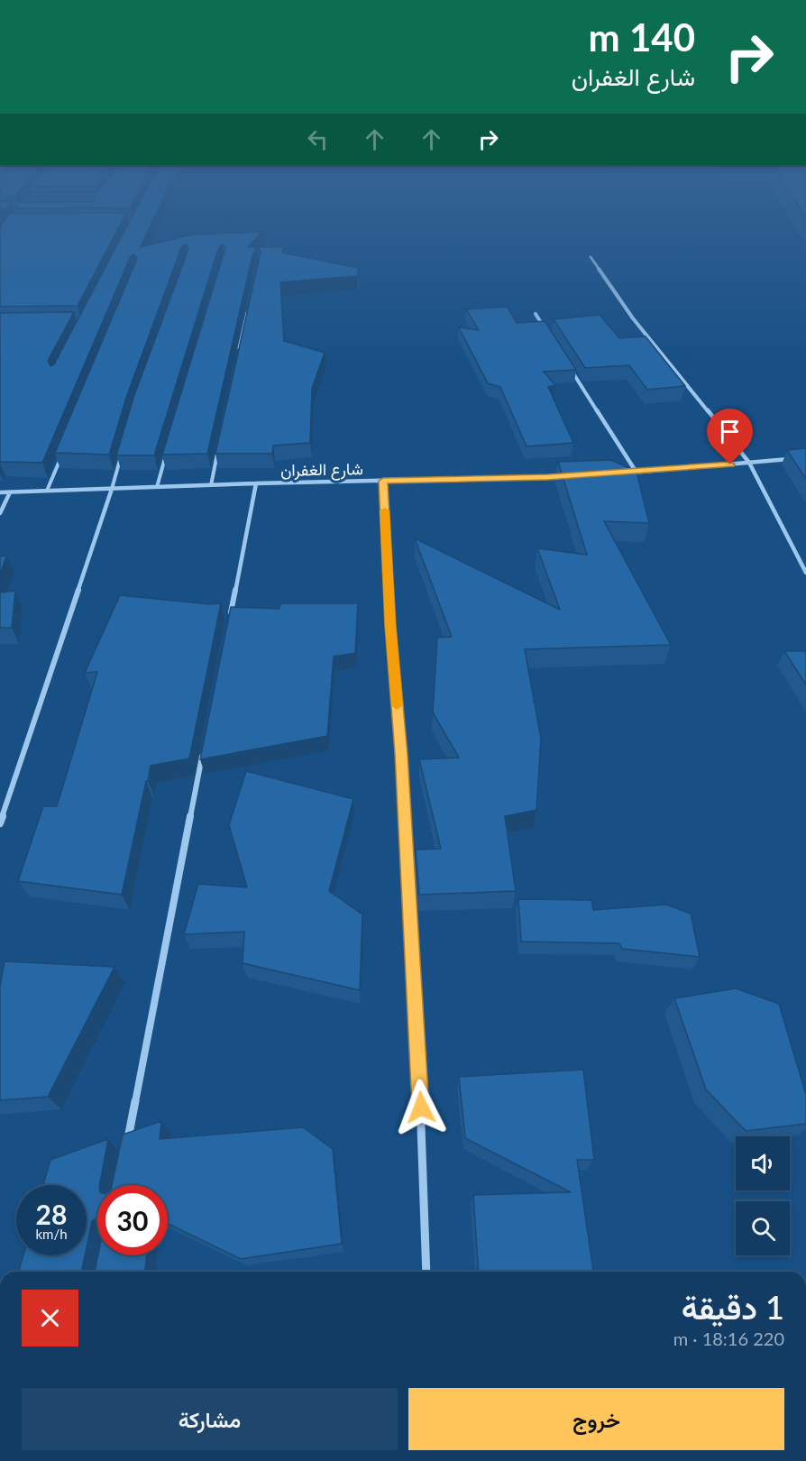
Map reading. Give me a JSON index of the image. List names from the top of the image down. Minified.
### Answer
{"streets":{"street":["شارع الغفران"]},"page":{"turn":["140 m","شارع الغفران"],"speed":"28 km/h","limit":"30","heading":["1 دقيقة","220 m · 18:16"],"buttons":["خروج","مشاركة"]}}
